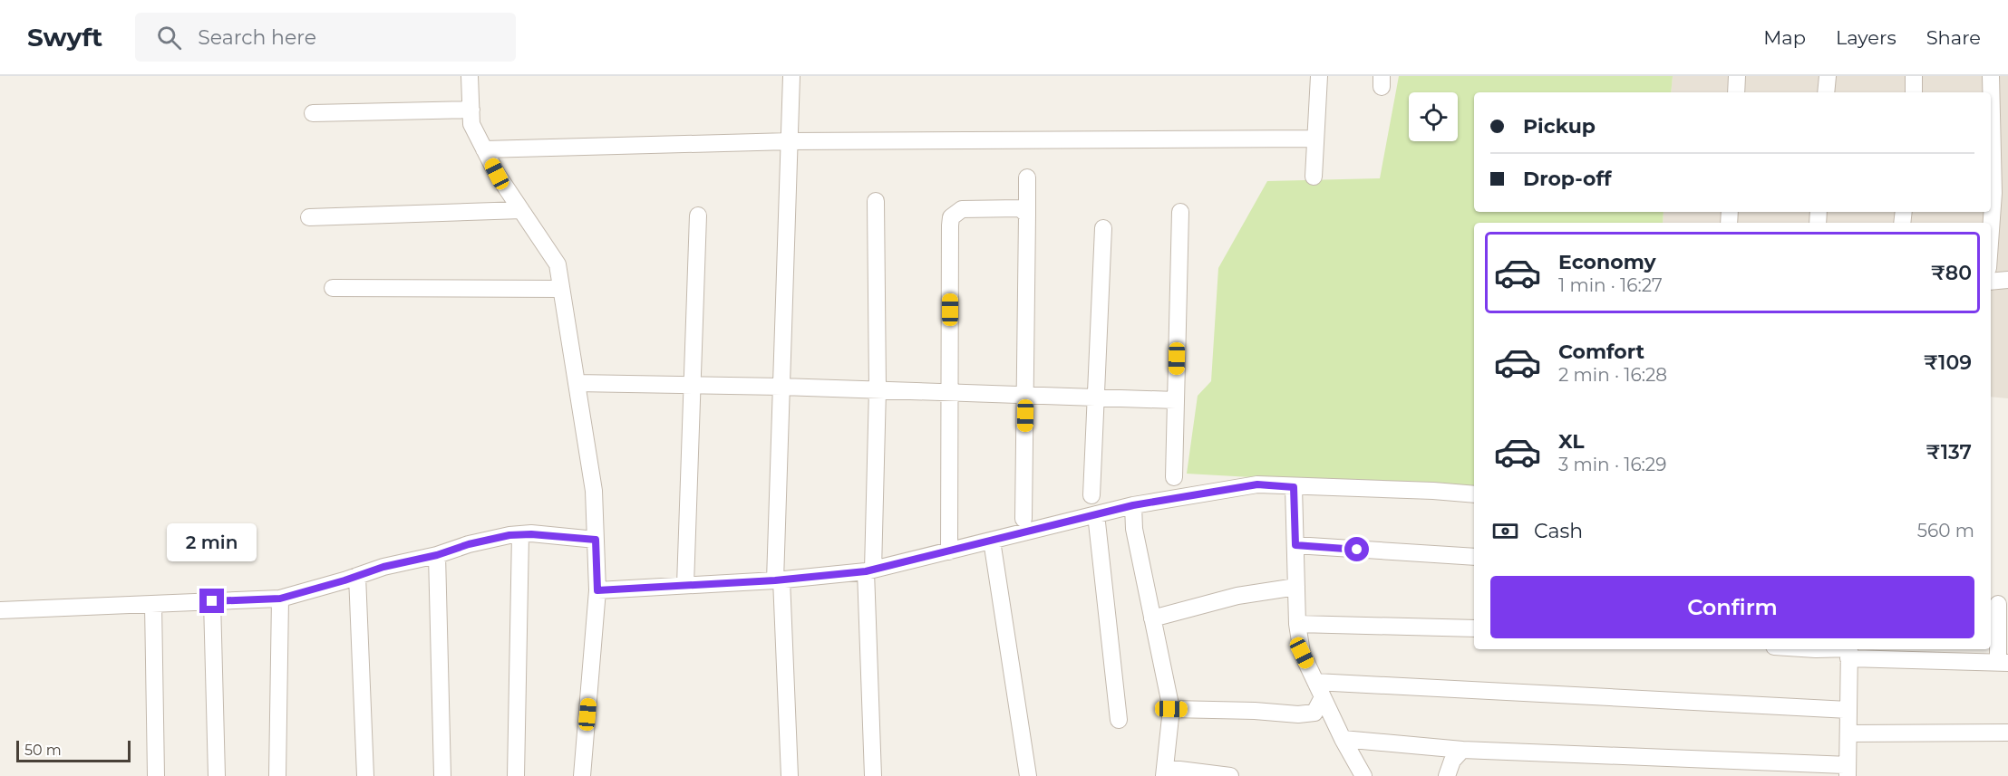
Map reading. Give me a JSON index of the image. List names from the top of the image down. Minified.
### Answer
{"scale_bar":"50 m","page":{"header":"Swyft","search":"Search here","nav":["Map","Layers","Share"],"banner":["Pickup","Drop-off"],"list":[{"name":"Economy","note":"1 min · 16:27","value":"₹80"},{"name":"Comfort","note":"2 min · 16:28","value":"₹109"},{"name":"XL","note":"3 min · 16:29","value":"₹137"}],"pay":["Cash","560 m"],"bubble":"2 min","buttons":"Confirm","scale":"50 m"}}
